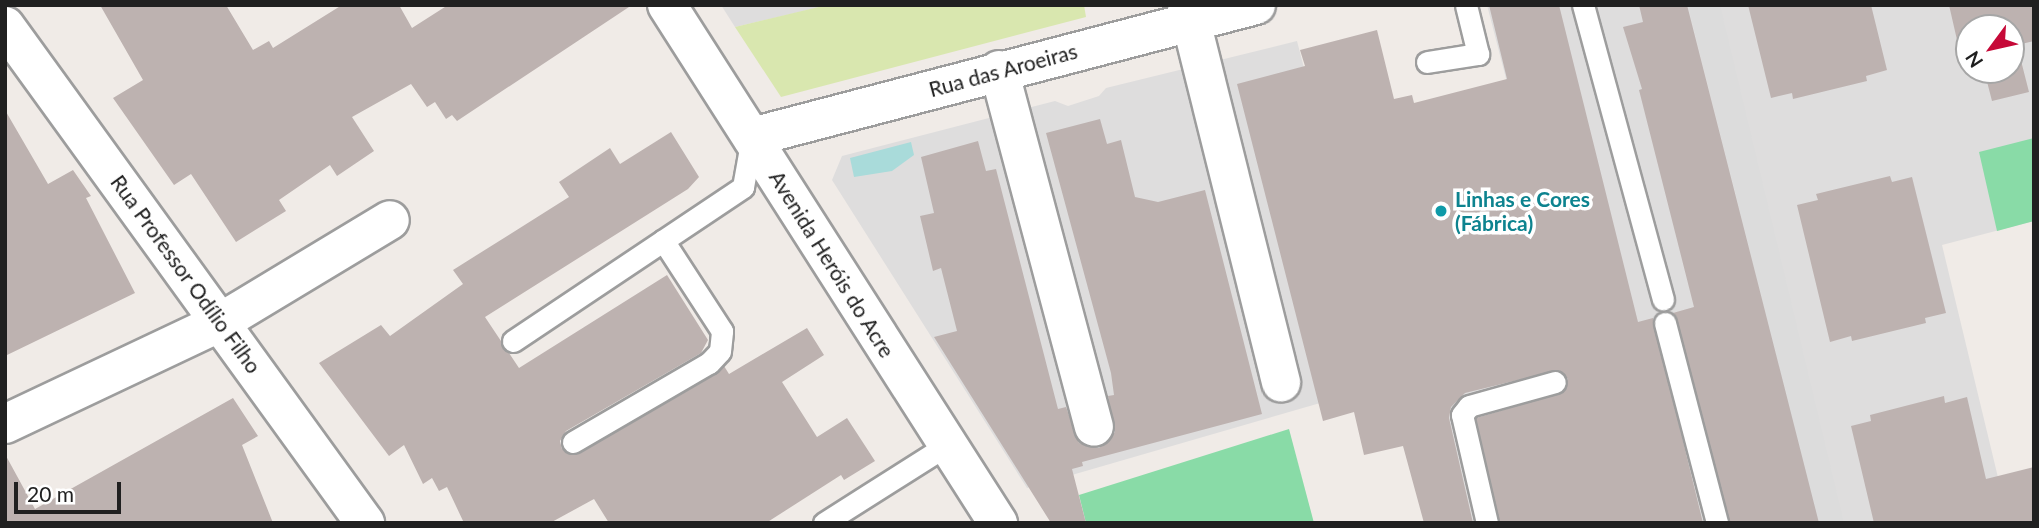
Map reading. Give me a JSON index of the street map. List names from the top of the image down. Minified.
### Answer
{"streets":{"street":["Rua das Aroeiras","Avenida Heróis do Acre","Rua Professor Odílio Filho"]},"crossings":[["Rua das Aroeiras","Avenida Heróis do Acre"]],"places":["Linhas e Cores (Fábrica)"],"scale_bar":"20 m","north":"bottom left"}
